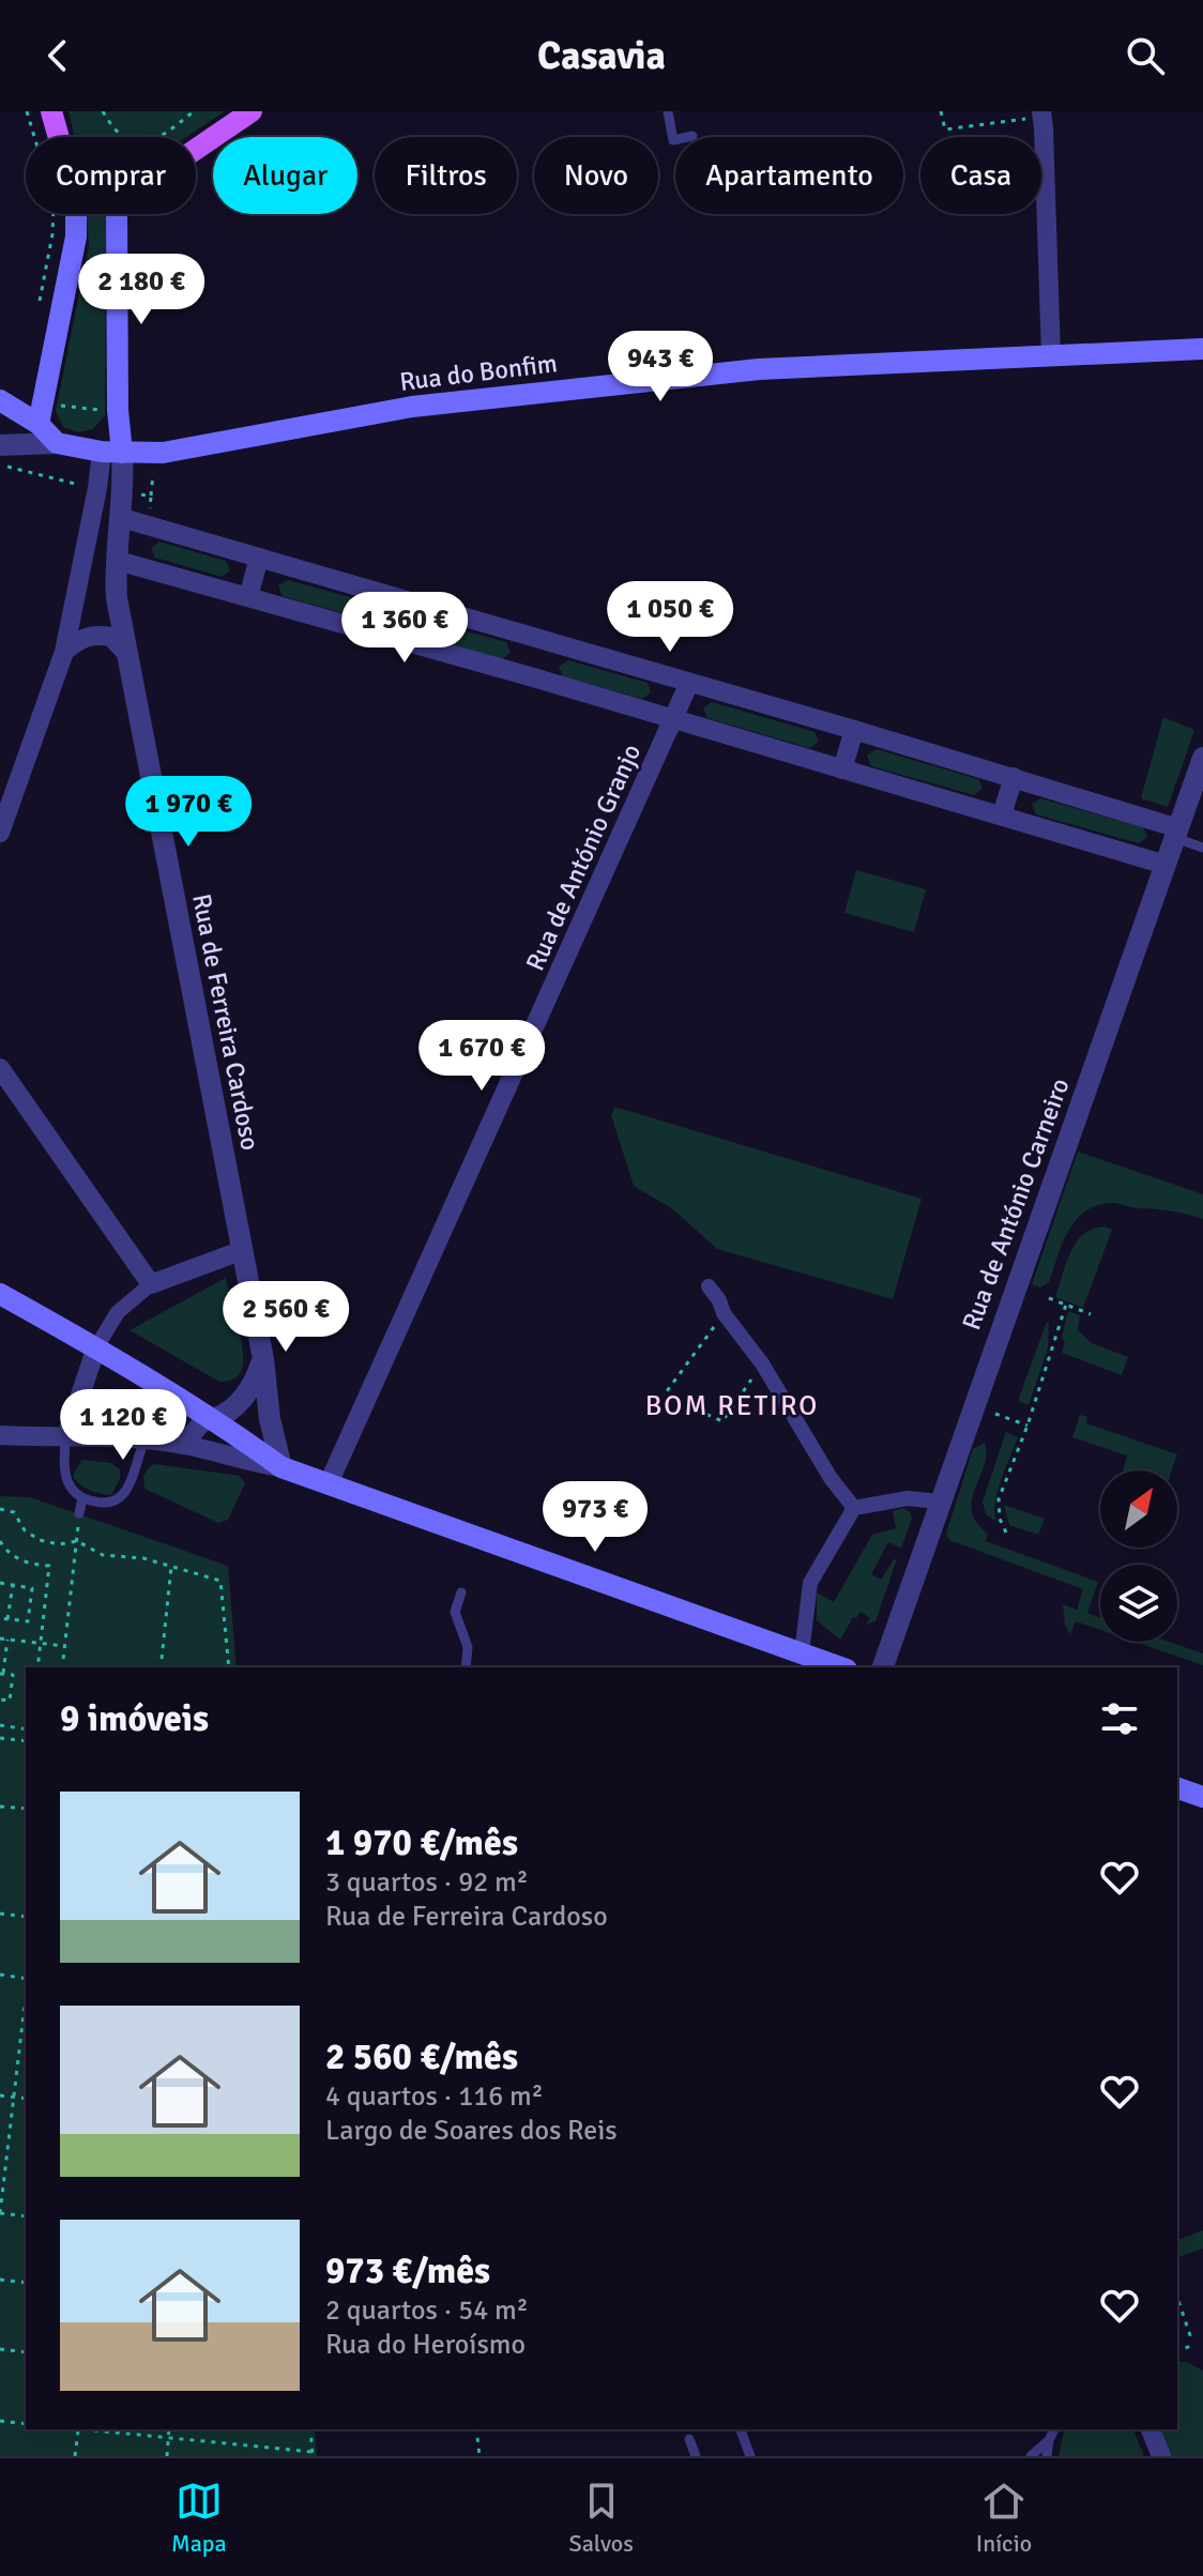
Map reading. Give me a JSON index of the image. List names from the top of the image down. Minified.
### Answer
{"streets":{"main road":["Rua do Bonfim"],"street":["Rua de António Granjo","Rua de Ferreira Cardoso","Rua de António Carneiro"]},"crossings":[["Rua do Bonfim","Rua de Ferreira Cardoso"]],"districts":["BOM RETIRO"],"north":"top right","page":{"header":"Casavia","chip":["Comprar","Alugar","Filtros","Novo","Apartamento","Casa"],"price":["2 180 €","943 €","1 050 €","1 360 €","1 970 €","1 670 €","2 560 €","1 120 €","973 €"],"heading":"9 imóveis","list":[{"name":"1 970 €/mês","note":"3 quartos · 92 m² · Rua de Ferreira Cardoso"},{"name":"2 560 €/mês","note":"4 quartos · 116 m² · Largo de Soares dos Reis"},{"name":"973 €/mês","note":"2 quartos · 54 m² · Rua do Heroísmo"}],"tabs":["Mapa","Salvos","Início"]}}
